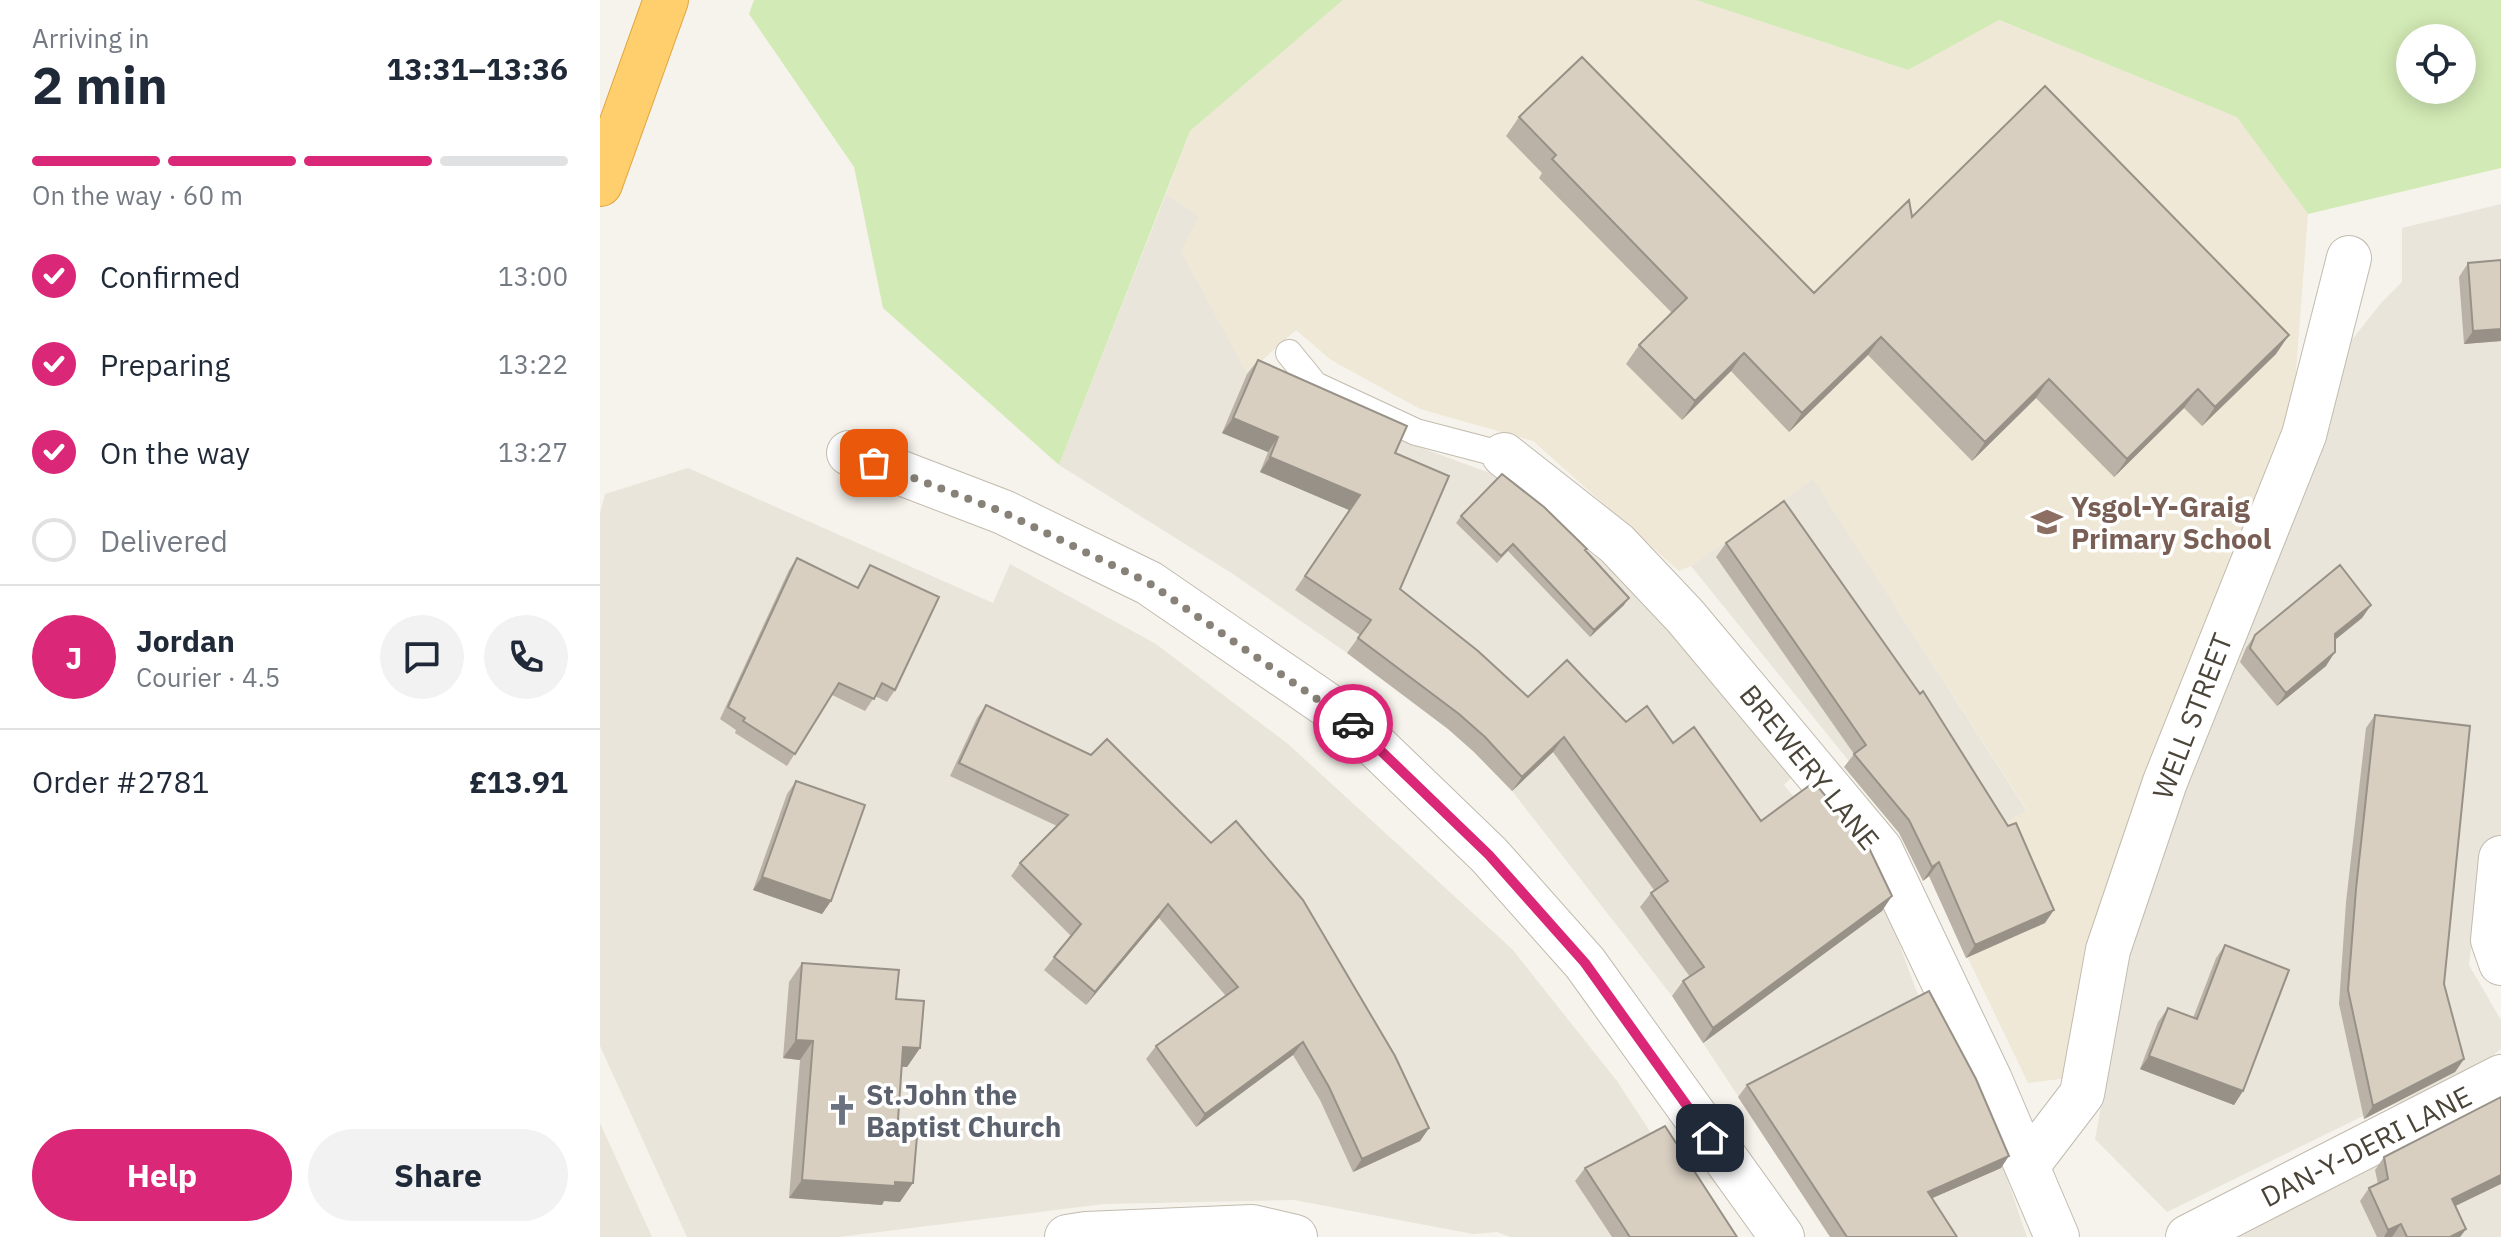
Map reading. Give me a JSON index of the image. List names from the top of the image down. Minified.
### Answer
{"streets":{"street":["WELL STREET","BREWERY LANE","DAN-Y-DERI LANE"]},"crossings":[["WELL STREET","BREWERY LANE"]],"places":{"school or university":["Ysgol-Y-Graig Primary School"],"church":["St.John the Baptist Church"]},"page":{"heading":["2 min","Arriving in","13:31–13:36"],"panel":["Jordan","Courier · 4.5","Order #2781","£13.91"],"bar":"On the way · 60 m","list":[["Confirmed","13:00"],["Preparing","13:22"],["On the way","13:27"],"Delivered"],"round":"J","buttons":["Help","Share"]}}
